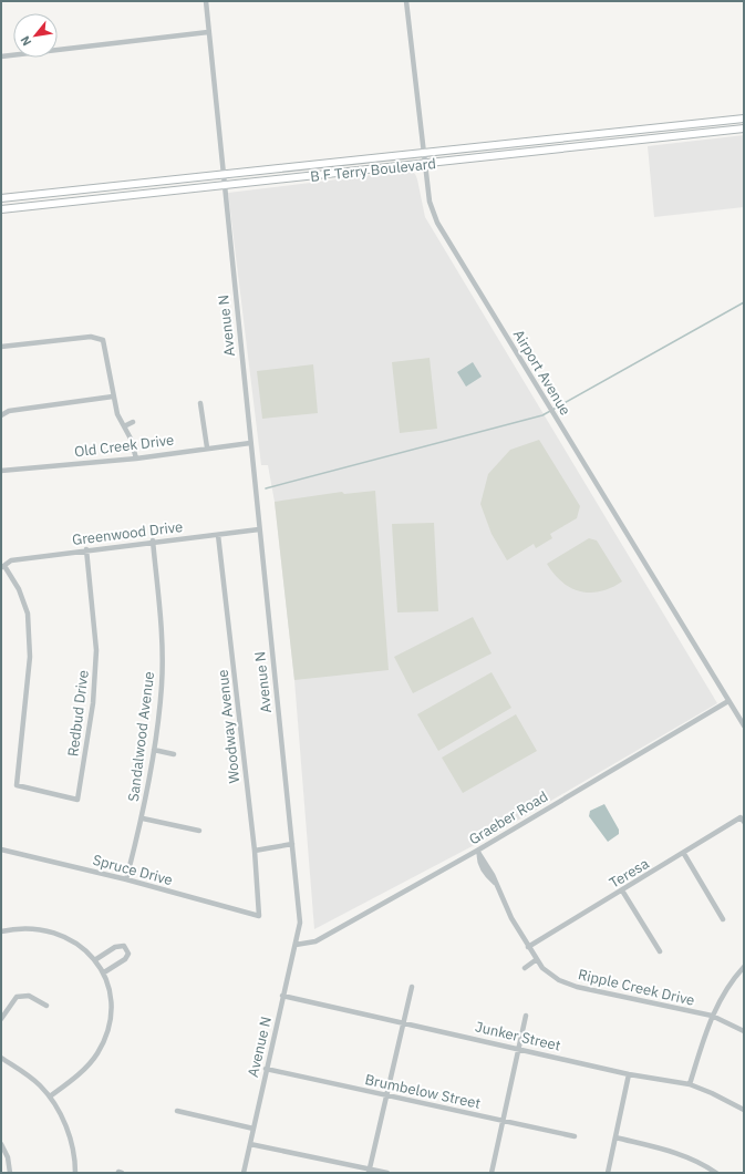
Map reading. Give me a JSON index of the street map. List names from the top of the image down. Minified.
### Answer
{"streets":{"main road":["B F Terry Boulevard"],"street":["Avenue N","Airport Avenue","Old Creek Drive","Greenwood Drive","Redbud Drive","Woodway Avenue","Sandalwood Avenue","Graeber Road","Spruce Drive","Teresa","Ripple Creek Drive","Junker Street","Brumbelow Street"]},"crossings":[["B F Terry Boulevard","Avenue N"],["B F Terry Boulevard","Airport Avenue"],["Avenue N","Old Creek Drive"],["Avenue N","Greenwood Drive"],["Avenue N","Graeber Road"],["Avenue N","Junker Street"],["Avenue N","Brumbelow Street"],["Airport Avenue","Graeber Road"],["Greenwood Drive","Redbud Drive"],["Greenwood Drive","Woodway Avenue"],["Greenwood Drive","Sandalwood Avenue"],["Woodway Avenue","Spruce Drive"],["Sandalwood Avenue","Spruce Drive"],["Graeber Road","Ripple Creek Drive"],["Teresa","Ripple Creek Drive"]],"north":"bottom left"}
